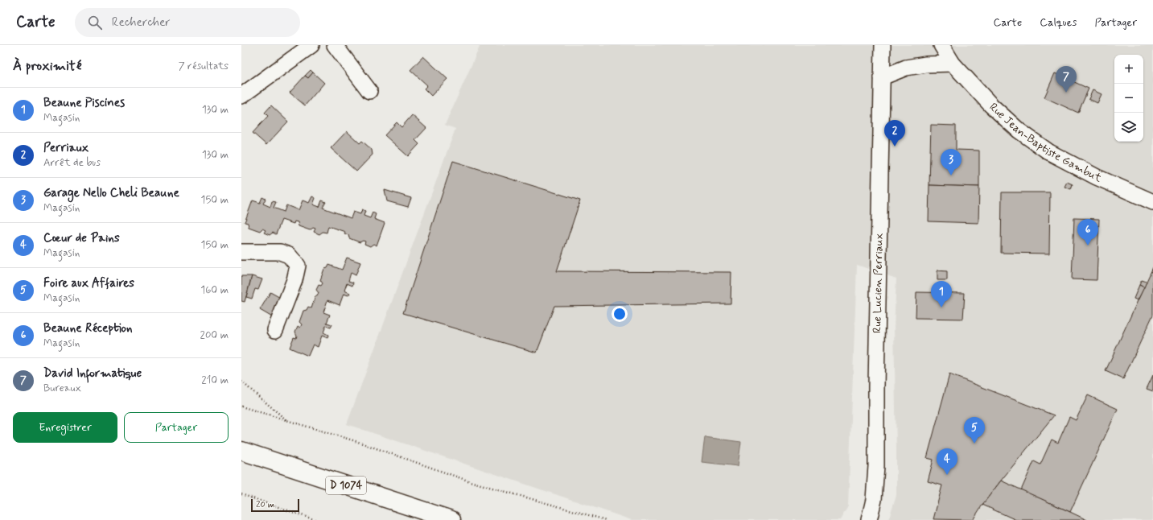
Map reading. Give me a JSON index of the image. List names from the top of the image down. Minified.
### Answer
{"streets":{"main road":["D 1074"],"street":["Rue Jean-Baptiste Gambut","Rue Lucien Perriaux"]},"scale_bar":"20 m","page":{"header":"Carte","search":"Rechercher","nav":["Carte","Calques","Partager"],"heading":["À proximité","7 résultats"],"map_buttons":["+","−"],"pins":["7","2","3","6","1","5","4"],"list":[{"mark":"1","name":"Beaune Piscines","note":"Magasin","value":"130 m"},{"mark":"2","name":"Perriaux","note":"Arrêt de bus","value":"130 m"},{"mark":"3","name":"Garage Nello Cheli Beaune","note":"Magasin","value":"150 m"},{"mark":"4","name":"Cœur de Pains","note":"Magasin","value":"150 m"},{"mark":"5","name":"Foire aux Affaires","note":"Magasin","value":"160 m"},{"mark":"6","name":"Beaune Réception","note":"Magasin","value":"200 m"},{"mark":"7","name":"David Informatique","note":"Bureaux","value":"210 m"}],"buttons":["Enregistrer","Partager"],"scale":"20 m"}}
